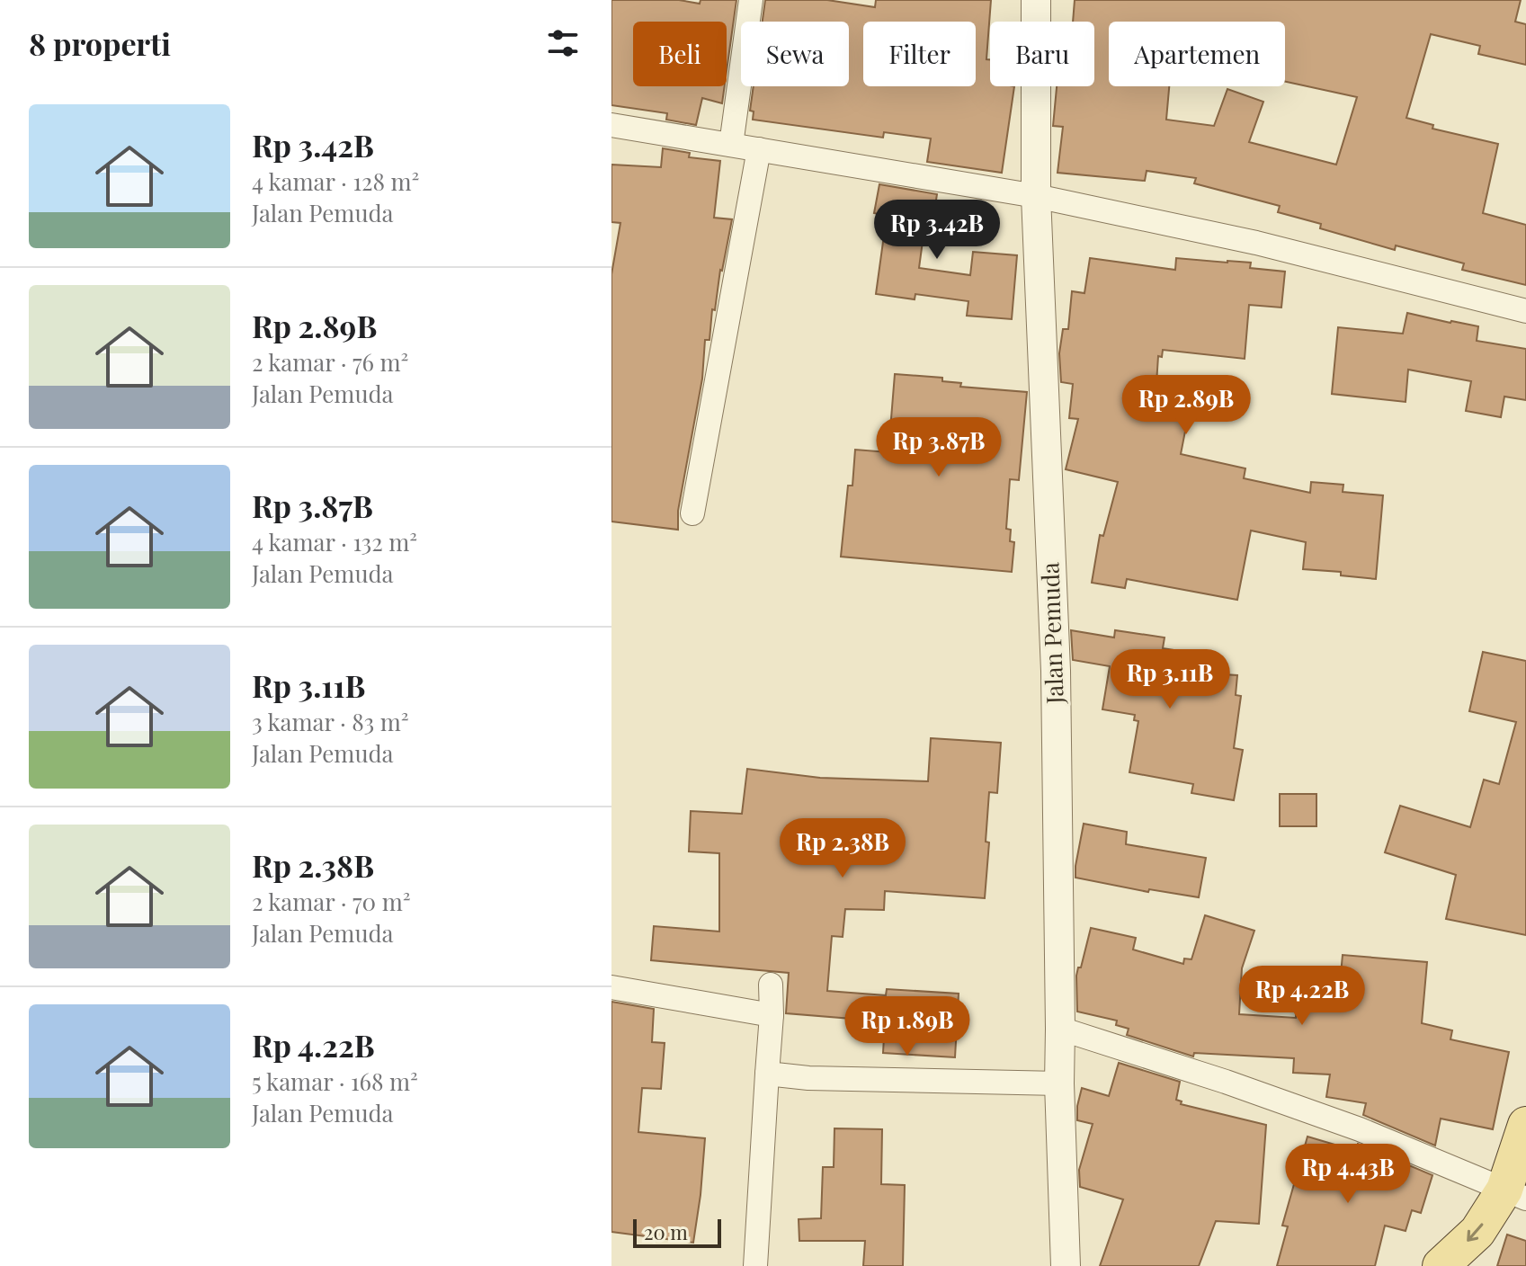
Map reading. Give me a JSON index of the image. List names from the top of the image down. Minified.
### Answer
{"streets":{"street":["Jalan Pemuda"]},"scale_bar":"20 m","page":{"heading":"8 properti","chip":["Beli","Sewa","Filter","Baru","Apartemen"],"list":[{"name":"Rp 3.42B","note":"4 kamar · 128 m² · Jalan Pemuda"},{"name":"Rp 2.89B","note":"2 kamar · 76 m² · Jalan Pemuda"},{"name":"Rp 3.87B","note":"4 kamar · 132 m² · Jalan Pemuda"},{"name":"Rp 3.11B","note":"3 kamar · 83 m² · Jalan Pemuda"},{"name":"Rp 2.38B","note":"2 kamar · 70 m² · Jalan Pemuda"},{"name":"Rp 4.22B","note":"5 kamar · 168 m² · Jalan Pemuda"}],"price":["Rp 3.42B","Rp 2.89B","Rp 3.87B","Rp 3.11B","Rp 2.38B","Rp 4.22B","Rp 1.89B","Rp 4.43B"],"scale":"20 m"}}
